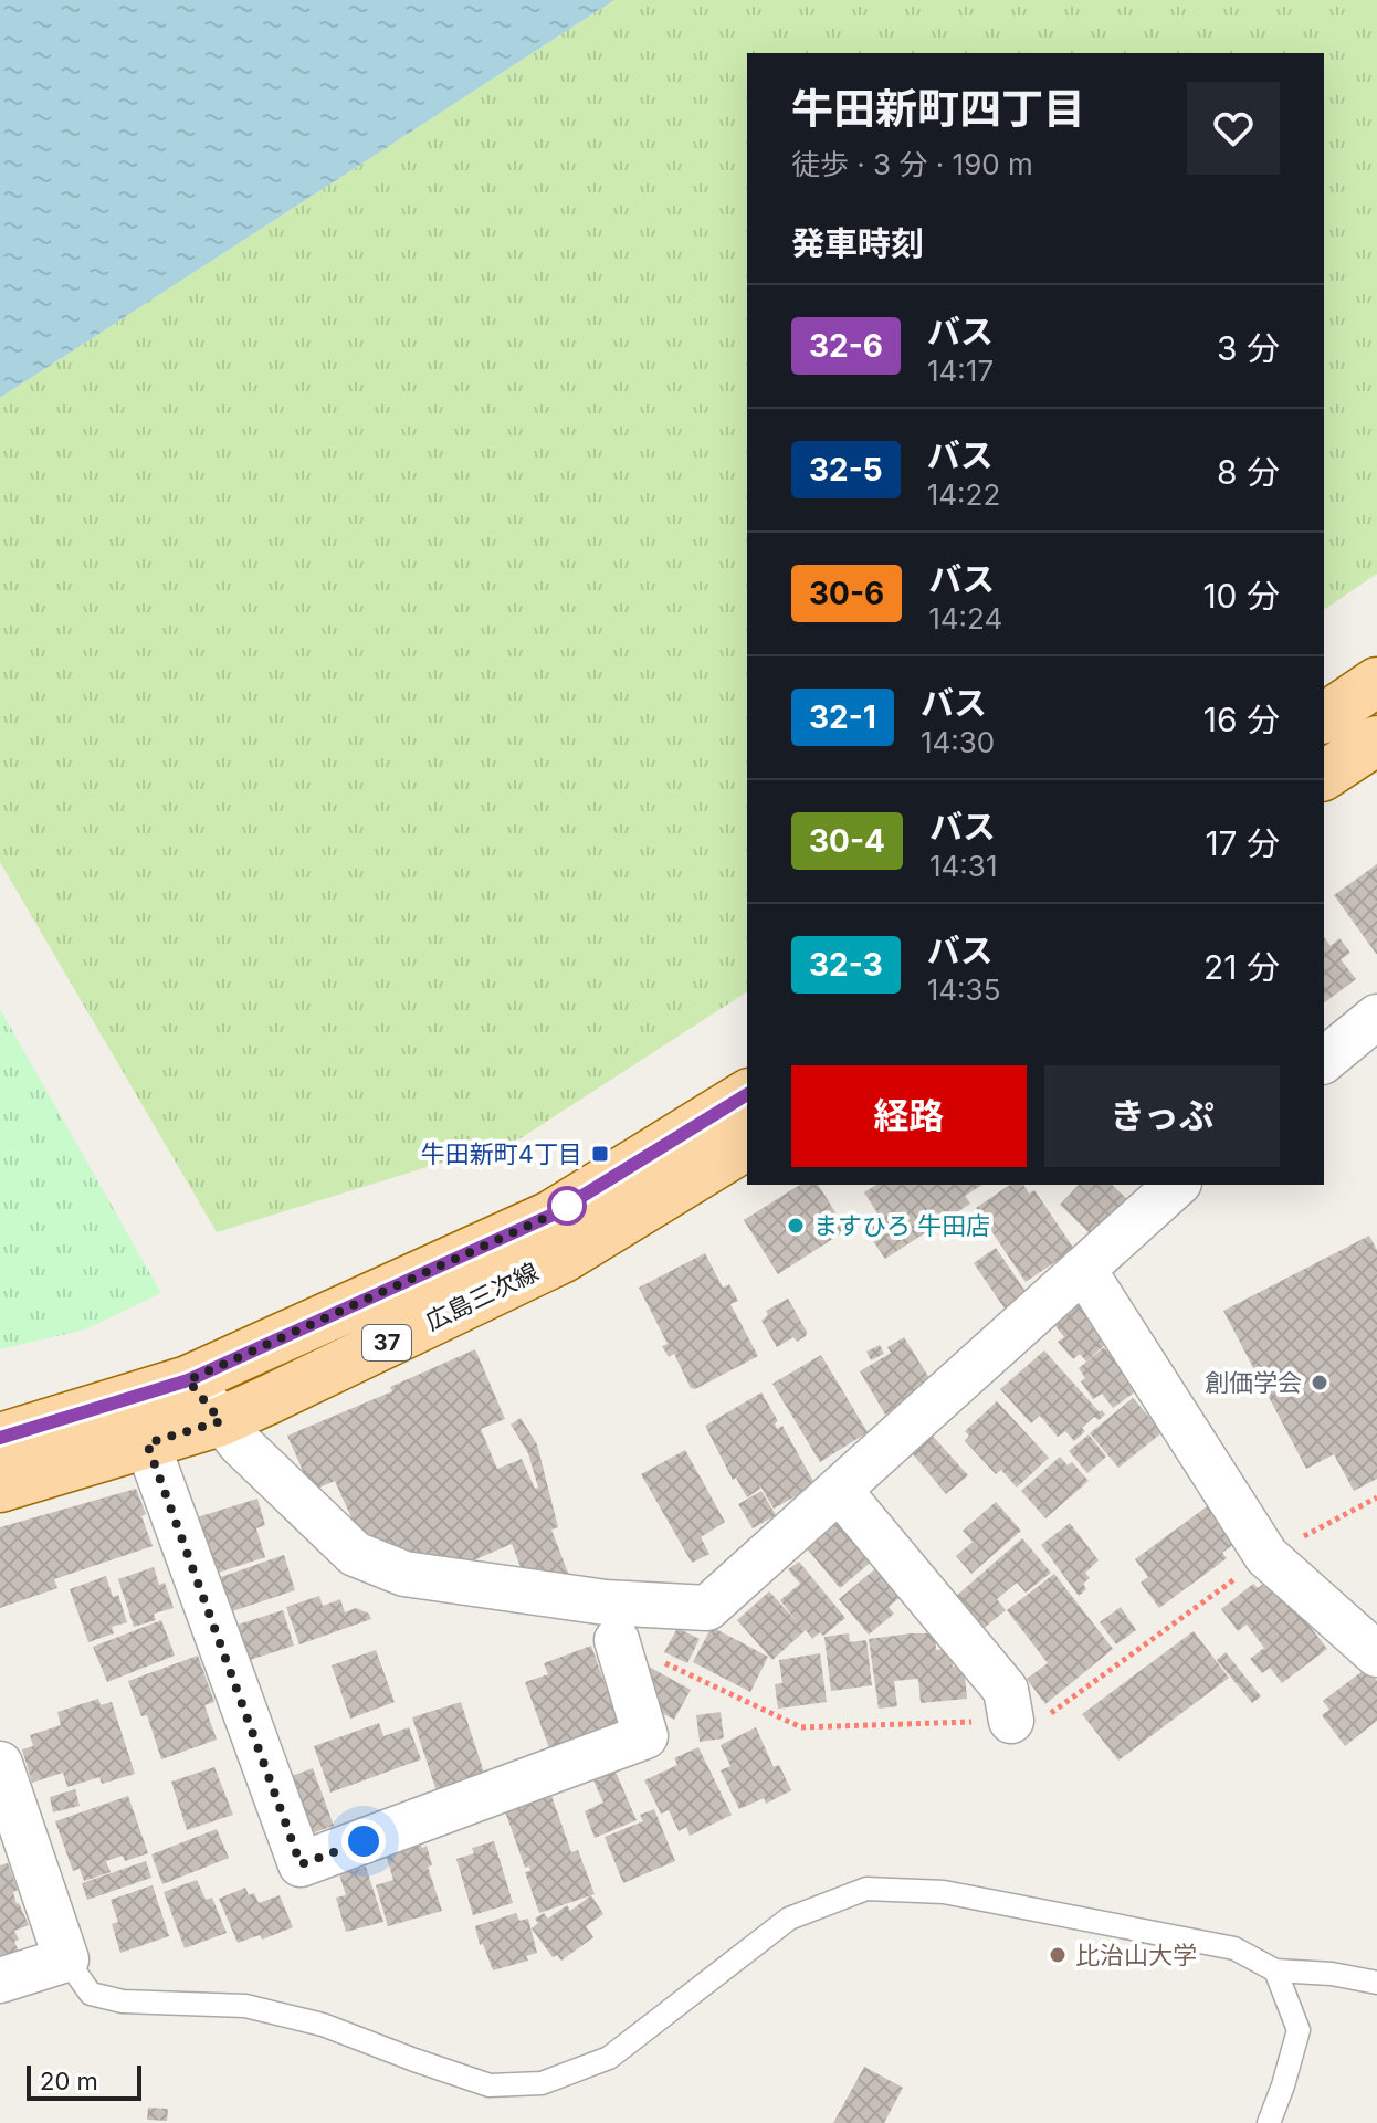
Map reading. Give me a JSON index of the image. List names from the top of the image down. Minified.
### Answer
{"streets":{"main road":["広島三次線","37"]},"places":{"transit":["牛田新町4丁目"],"other":["ますひろ 牛田店","創価学会","比治山大学"]},"lines":["bus line 32-6"],"scale_bar":"20 m","page":{"heading":[["牛田新町四丁目","徒歩 · 3 分 · 190 m"],"発車時刻"],"list":[{"mark":"32-6","name":"バス","note":"14:17","value":"3 分"},{"mark":"32-5","name":"バス","note":"14:22","value":"8 分"},{"mark":"30-6","name":"バス","note":"14:24","value":"10 分"},{"mark":"32-1","name":"バス","note":"14:30","value":"16 分"},{"mark":"30-4","name":"バス","note":"14:31","value":"17 分"},{"mark":"32-3","name":"バス","note":"14:35","value":"21 分"}],"buttons":["経路","きっぷ"],"scale":"20 m"}}
